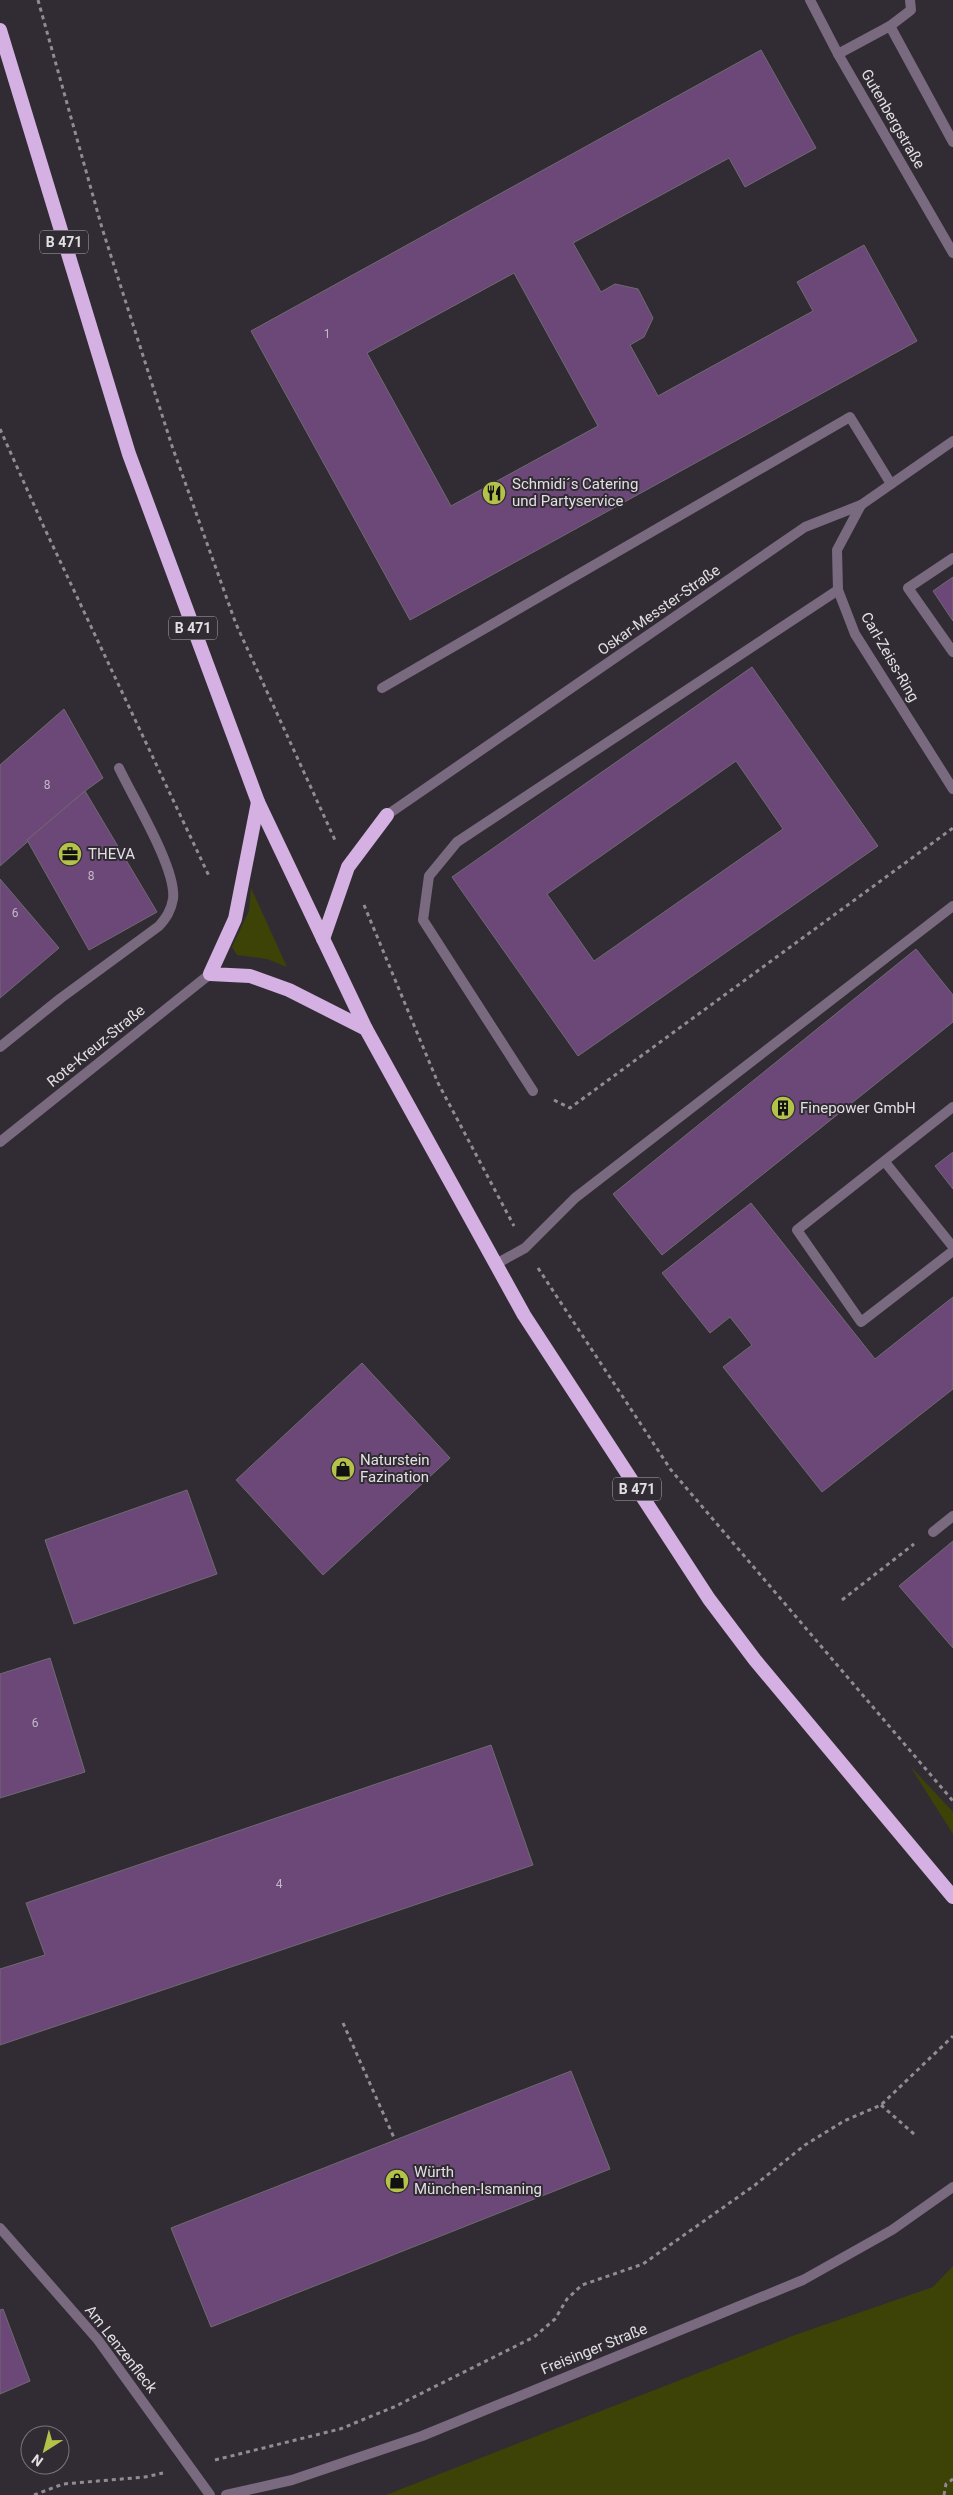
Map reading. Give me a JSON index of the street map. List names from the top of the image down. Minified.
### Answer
{"streets":{"highway":["B 471"],"street":["Gutenbergstraße","Oskar-Messter-Straße","Carl-Zeiss-Ring","Rote-Kreuz-Straße","Am Lenzenfleck","Freisinger Straße"]},"crossings":[["Oskar-Messter-Straße","Carl-Zeiss-Ring"]],"places":{"restaurant":["Schmidi´s Catering und Partyservice"],"office":["THEVA"],"building":["Finepower GmbH"],"shop":["Naturstein Fazination","Würth München-Ismaning"]},"house_numbers":["1","8","8","6","6","4"],"north":"bottom left"}
